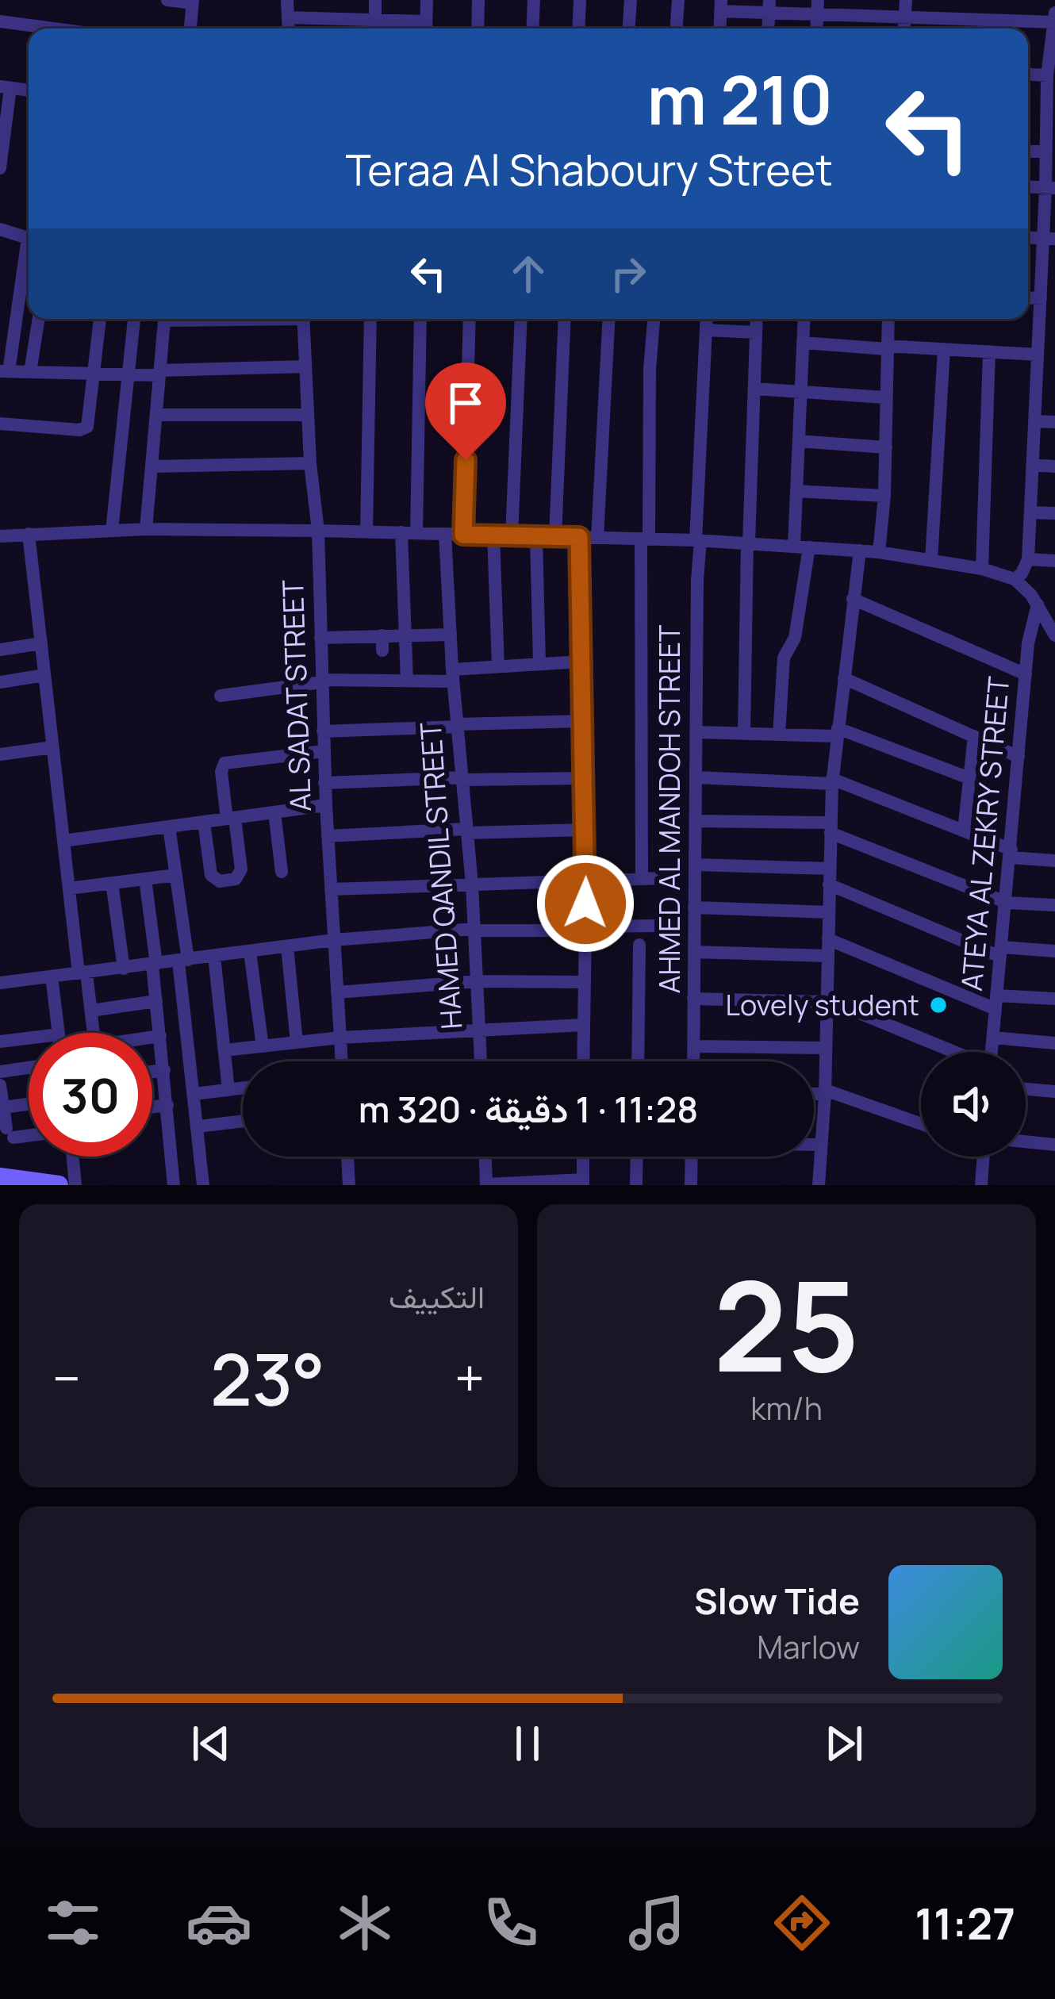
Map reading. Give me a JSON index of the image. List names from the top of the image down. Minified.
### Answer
{"streets":{"street":["AL SADAT STREET","AHMED AL MANDOH STREET","ATEYA AL ZEKRY STREET","HAMED QANDIL STREET"]},"places":["Lovely student"],"page":{"turn":["210 m","Teraa Al Shaboury Street"],"limit":"30","trip":"11:28 · 1 دقيقة · 320 m","tile":[["25","km/h"],"التكييف"],"heat":["−","23°","+"],"song":["Slow Tide","Marlow"],"tabs":"11:27"}}
